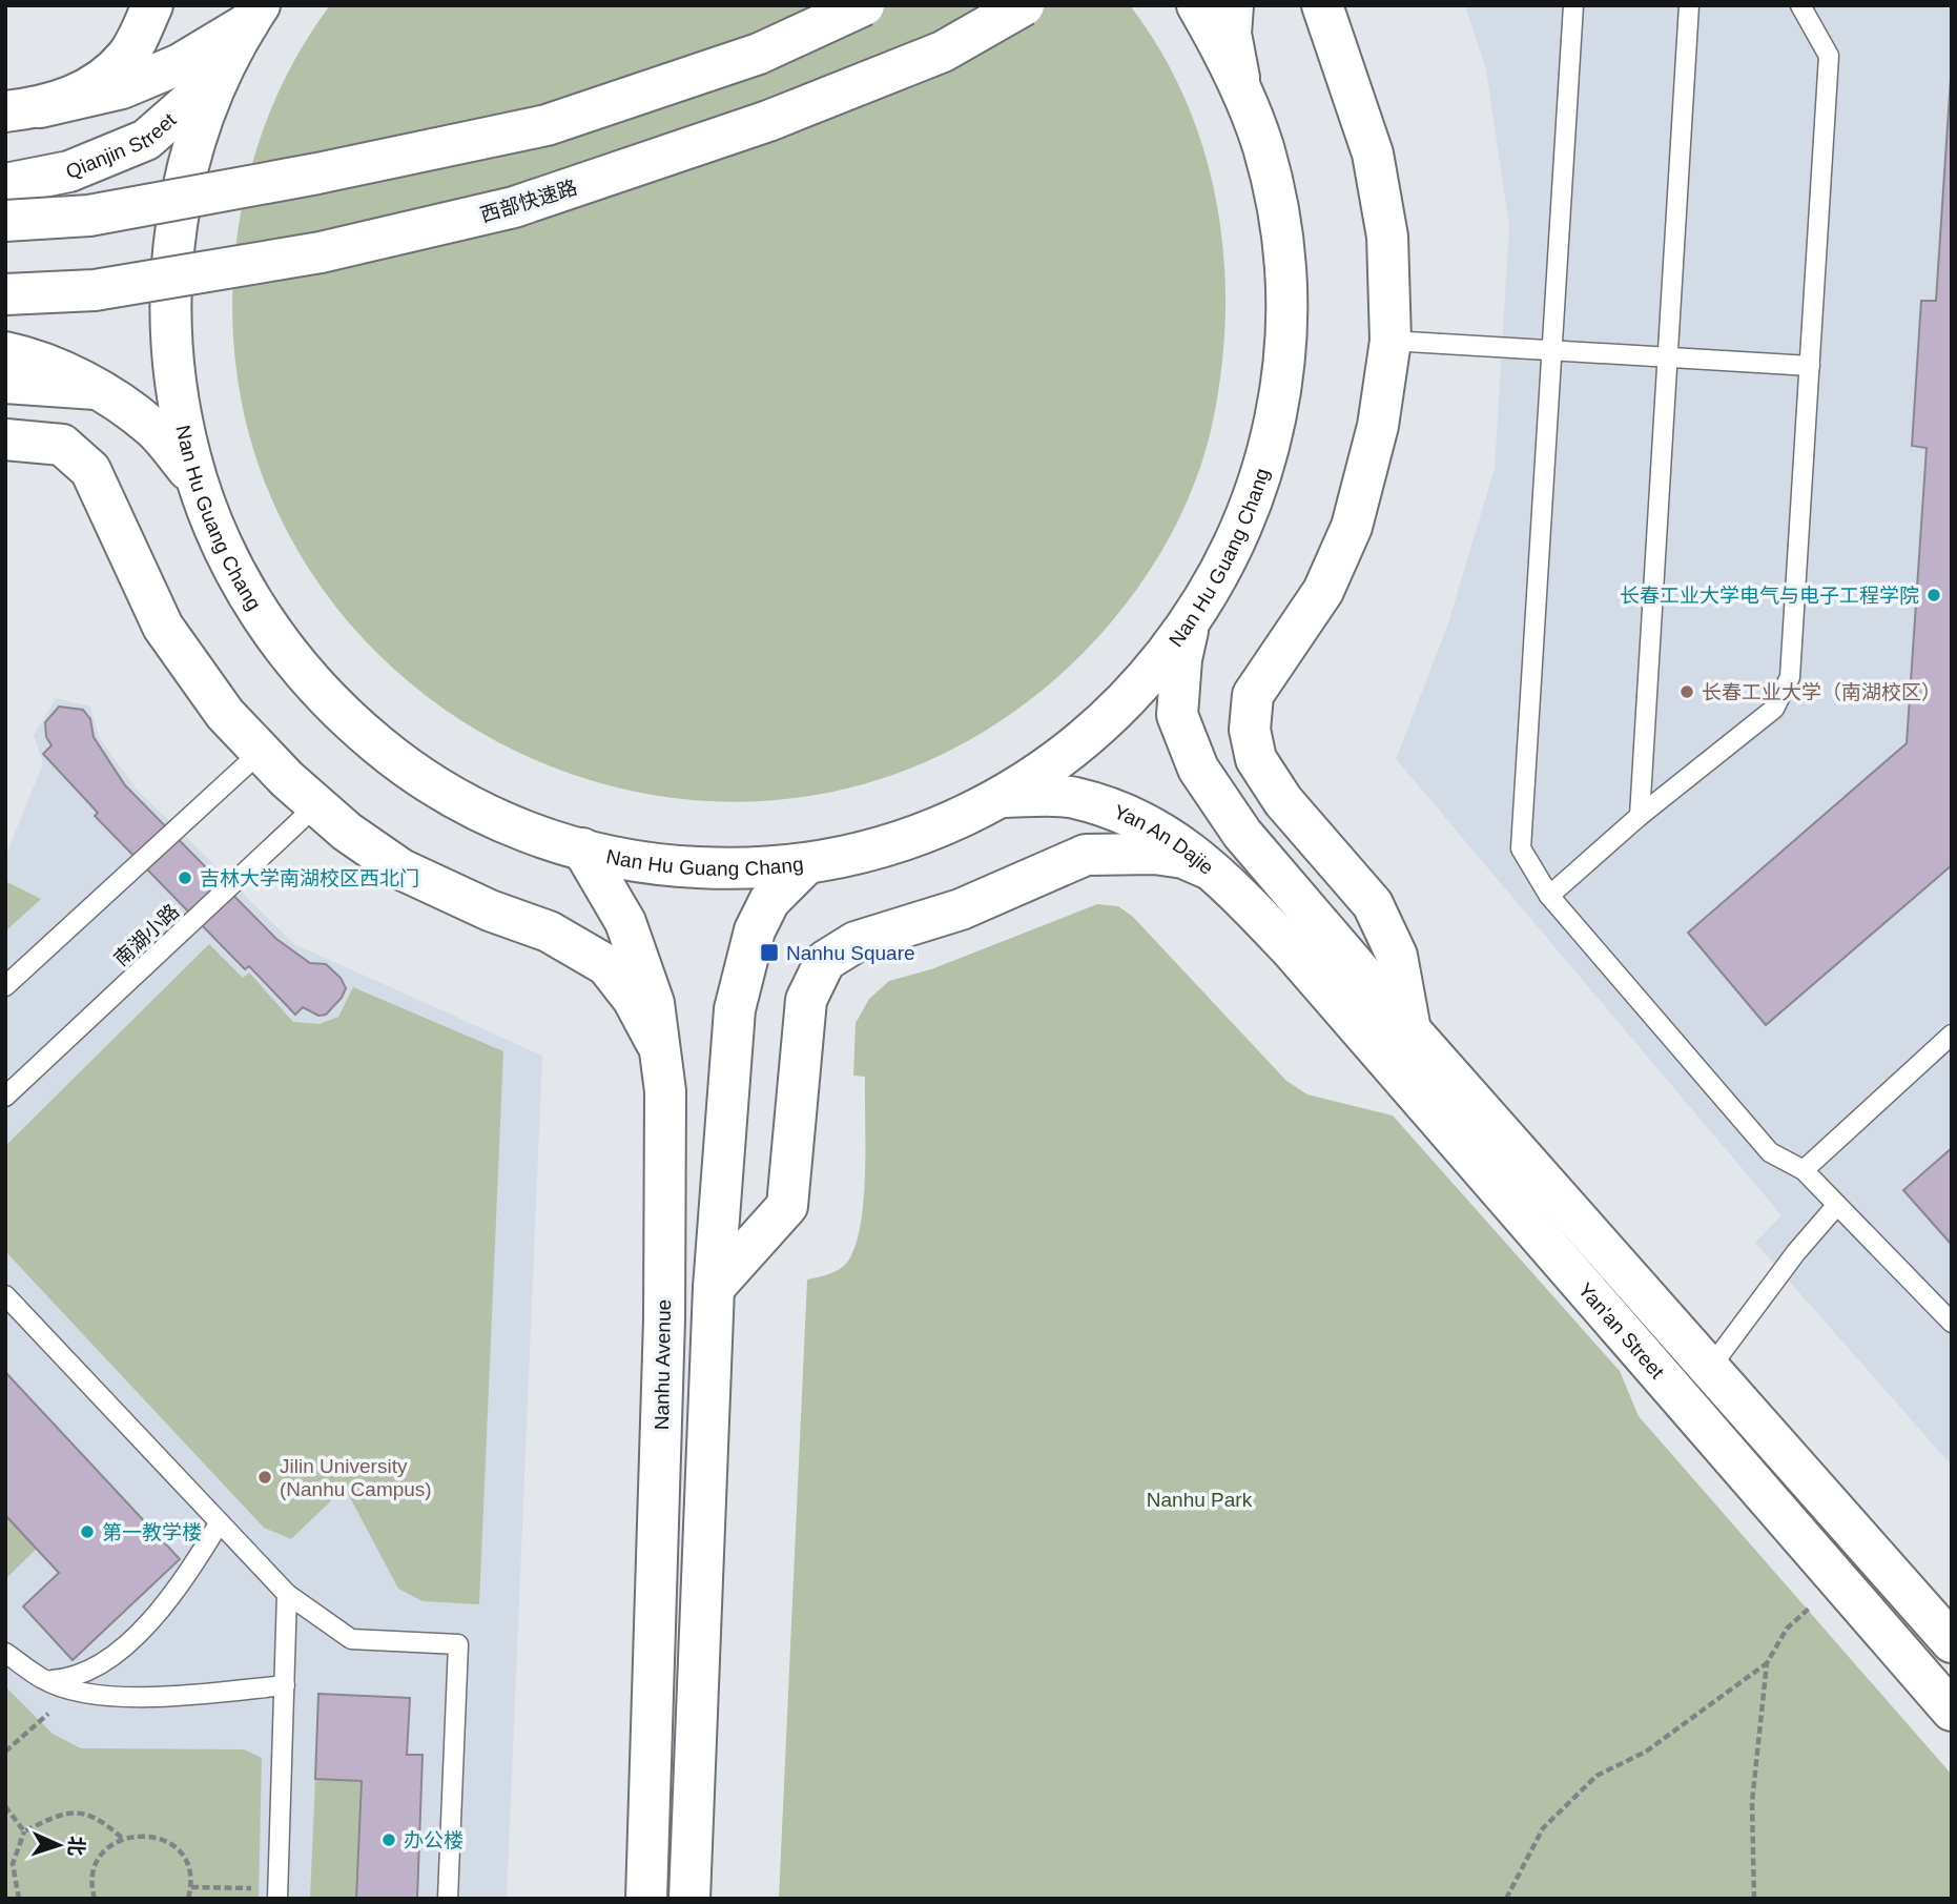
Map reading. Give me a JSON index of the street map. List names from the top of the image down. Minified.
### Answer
{"streets":{"main road":["Qianjin Street","西部快速路","Nan Hu Guang Chang","Yan An Dajie","Yan'an Street","Nanhu Avenue"],"lane":["南湖小路"]},"crossings":[["Qianjin Street","Nan Hu Guang Chang"],["Nan Hu Guang Chang","Yan An Dajie"],["Nan Hu Guang Chang","Yan'an Street"],["Nan Hu Guang Chang","Nanhu Avenue"]],"parks":["Nanhu Park"],"places":{"other":["长春工业大学电气与电子工程学院","长春工业大学（南湖校区）","吉林大学南湖校区西北门","Jilin University (Nanhu Campus)","第一教学楼","办公楼"],"transit":["Nanhu Square"]},"north":"right"}
